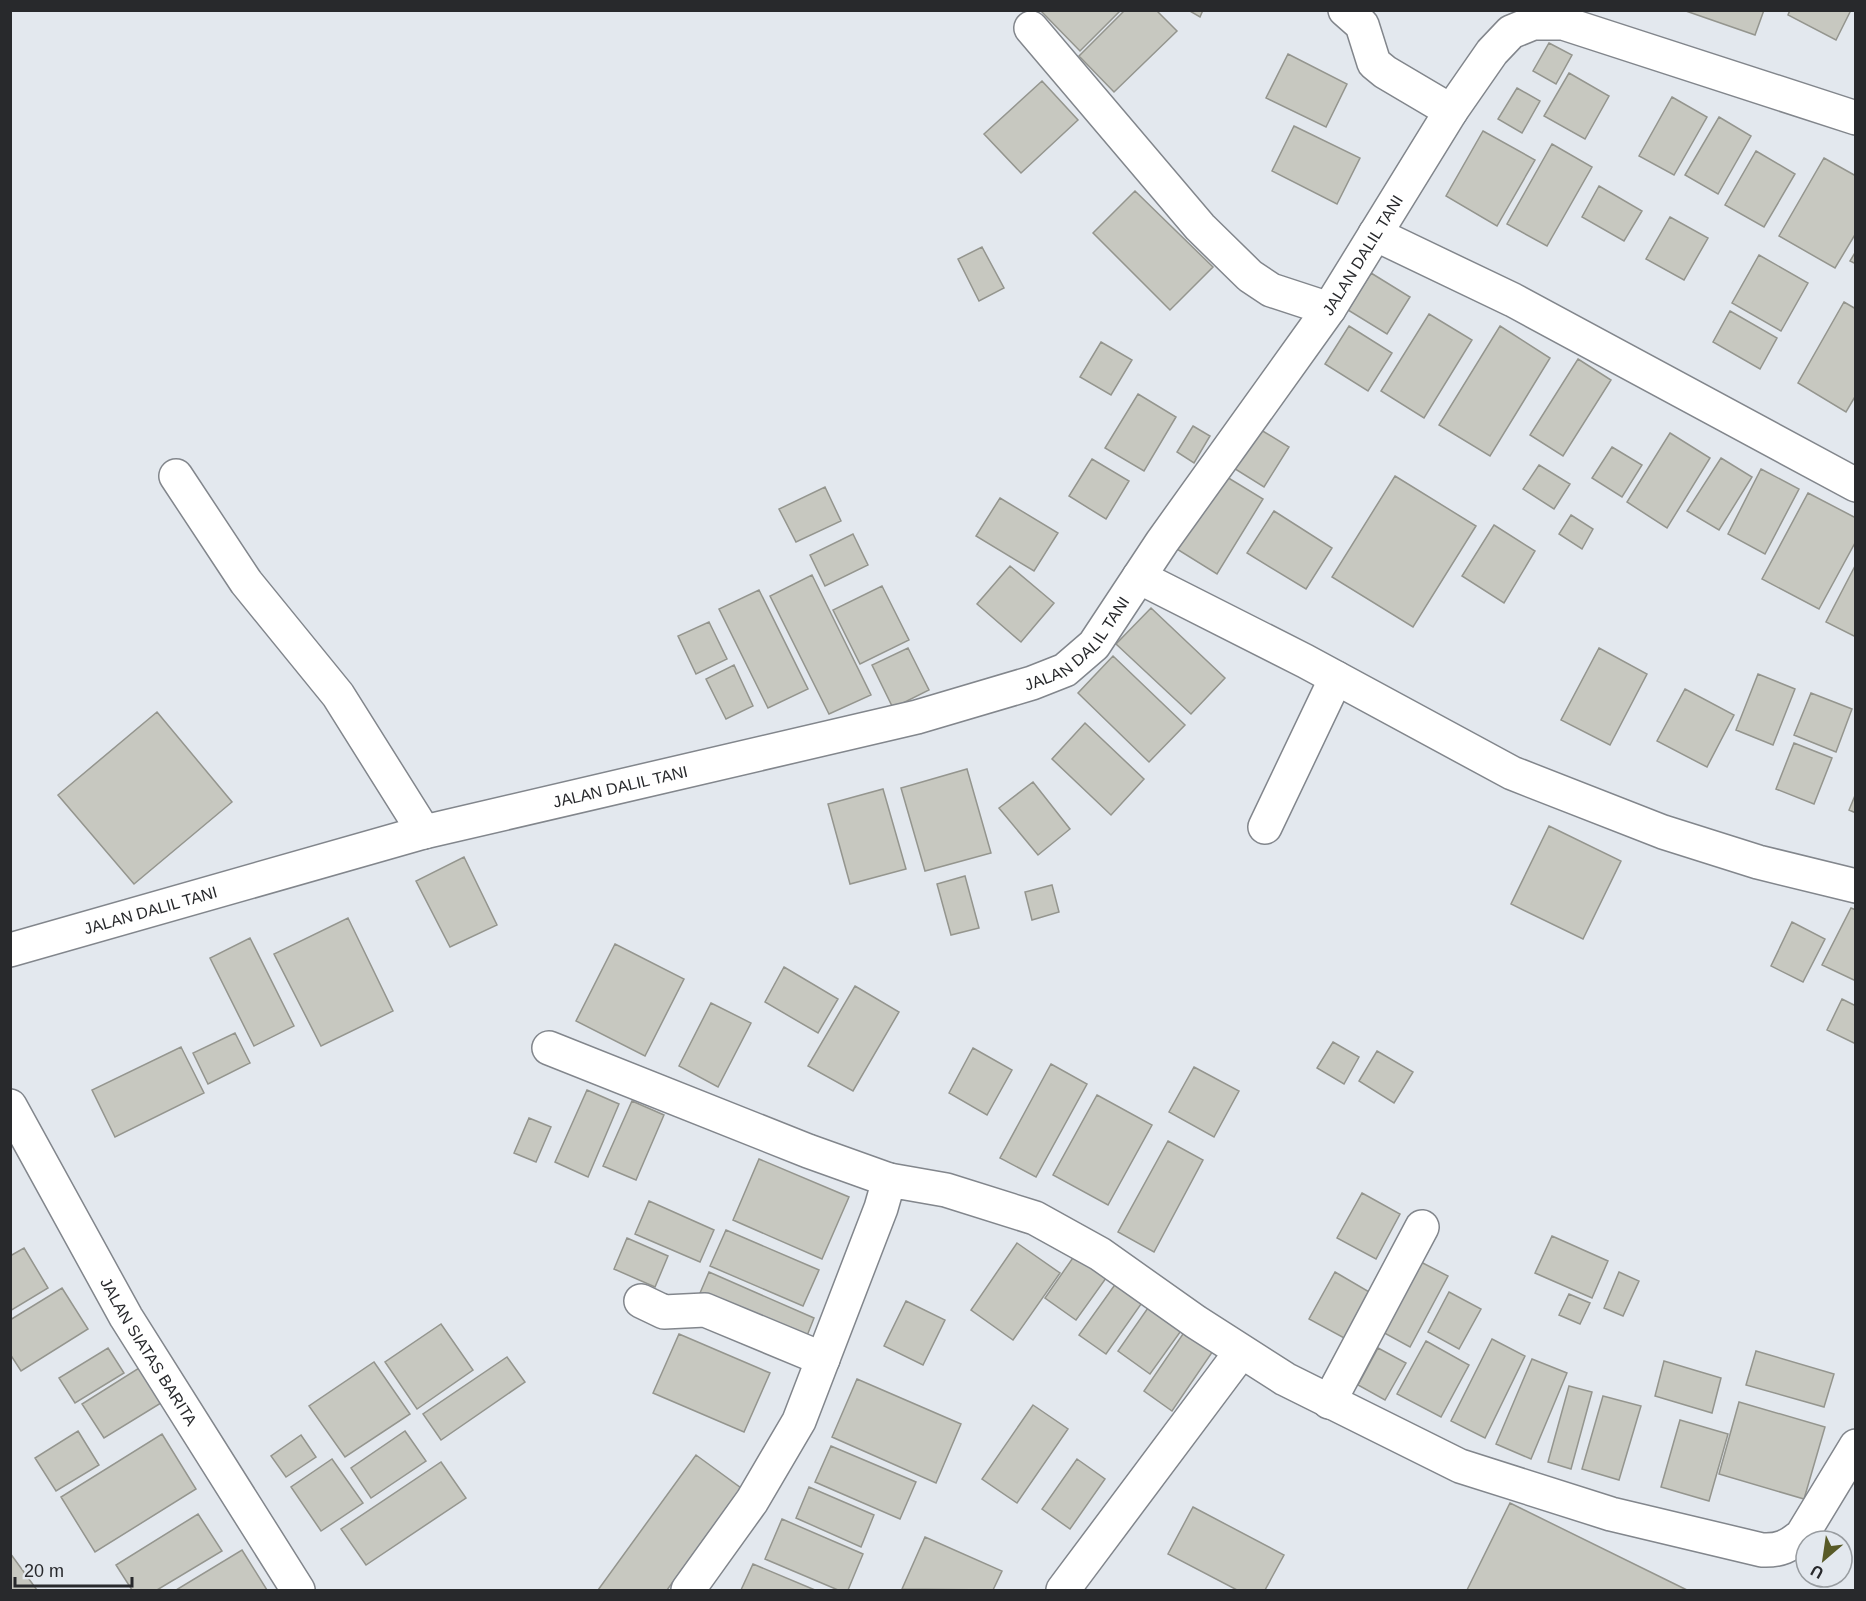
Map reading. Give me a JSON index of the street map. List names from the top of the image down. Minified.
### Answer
{"streets":{"street":["JALAN DALIL TANI","JALAN SIATAS BARITA"]},"scale_bar":"20 m","north":"bottom left"}
